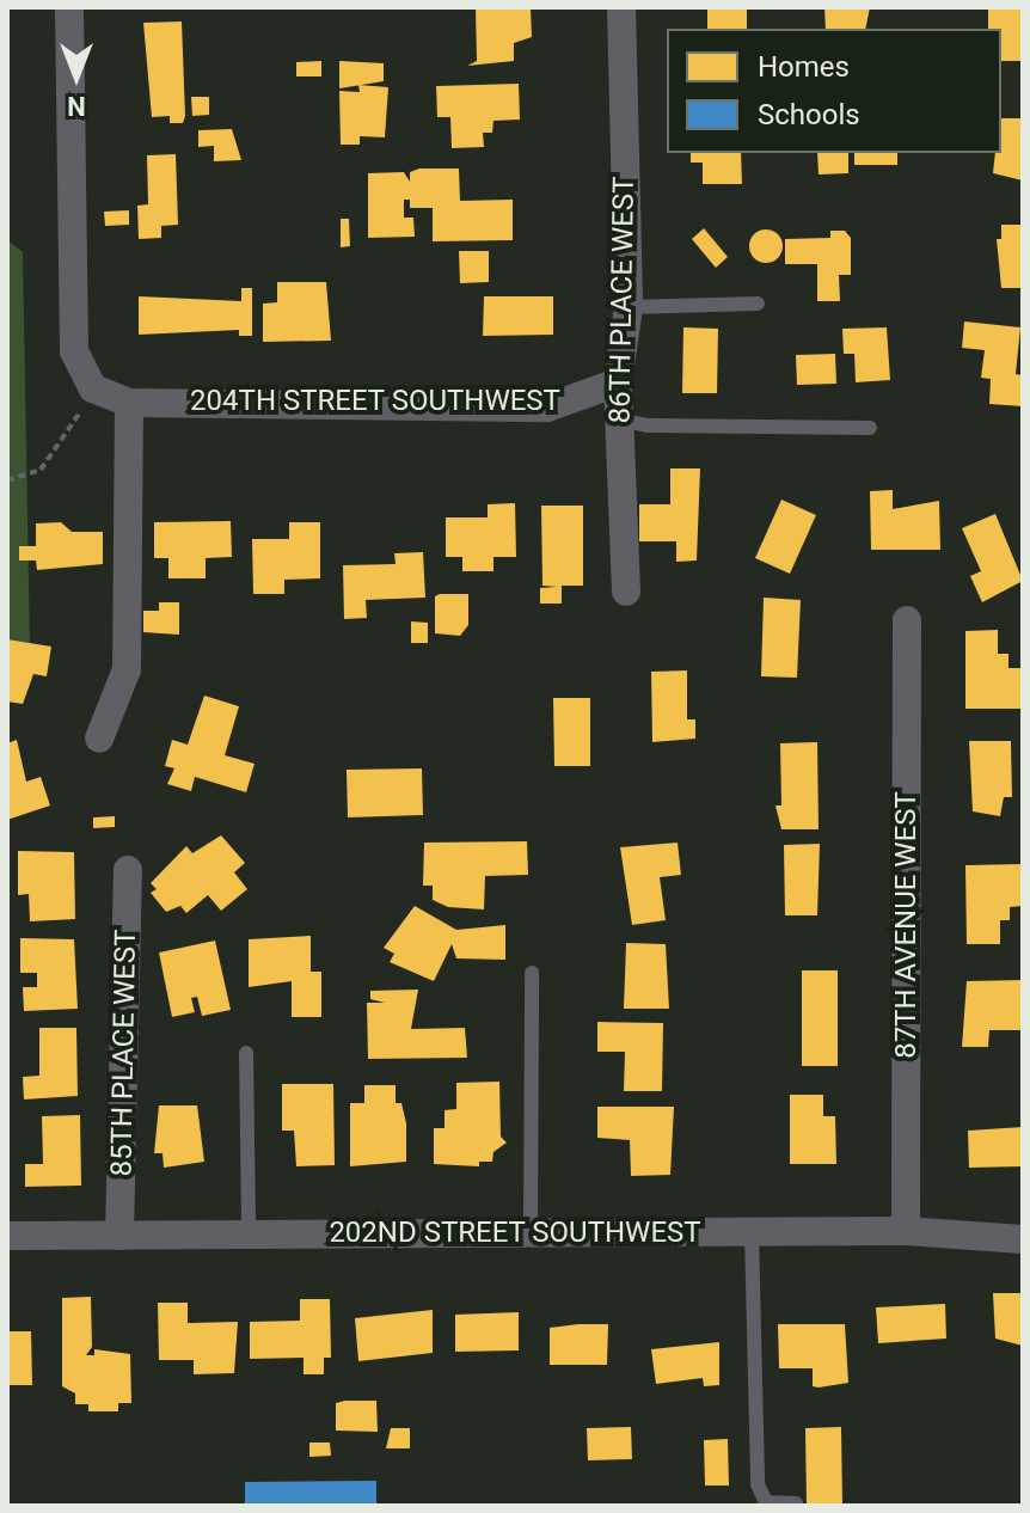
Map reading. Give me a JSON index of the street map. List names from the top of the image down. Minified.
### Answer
{"streets":{"street":["86TH PLACE WEST","204TH STREET SOUTHWEST","87TH AVENUE WEST","85TH PLACE WEST","202ND STREET SOUTHWEST"]},"crossings":[["86TH PLACE WEST","204TH STREET SOUTHWEST"],["87TH AVENUE WEST","202ND STREET SOUTHWEST"],["85TH PLACE WEST","202ND STREET SOUTHWEST"]],"legend":["Homes","Schools"],"north":"bottom"}
